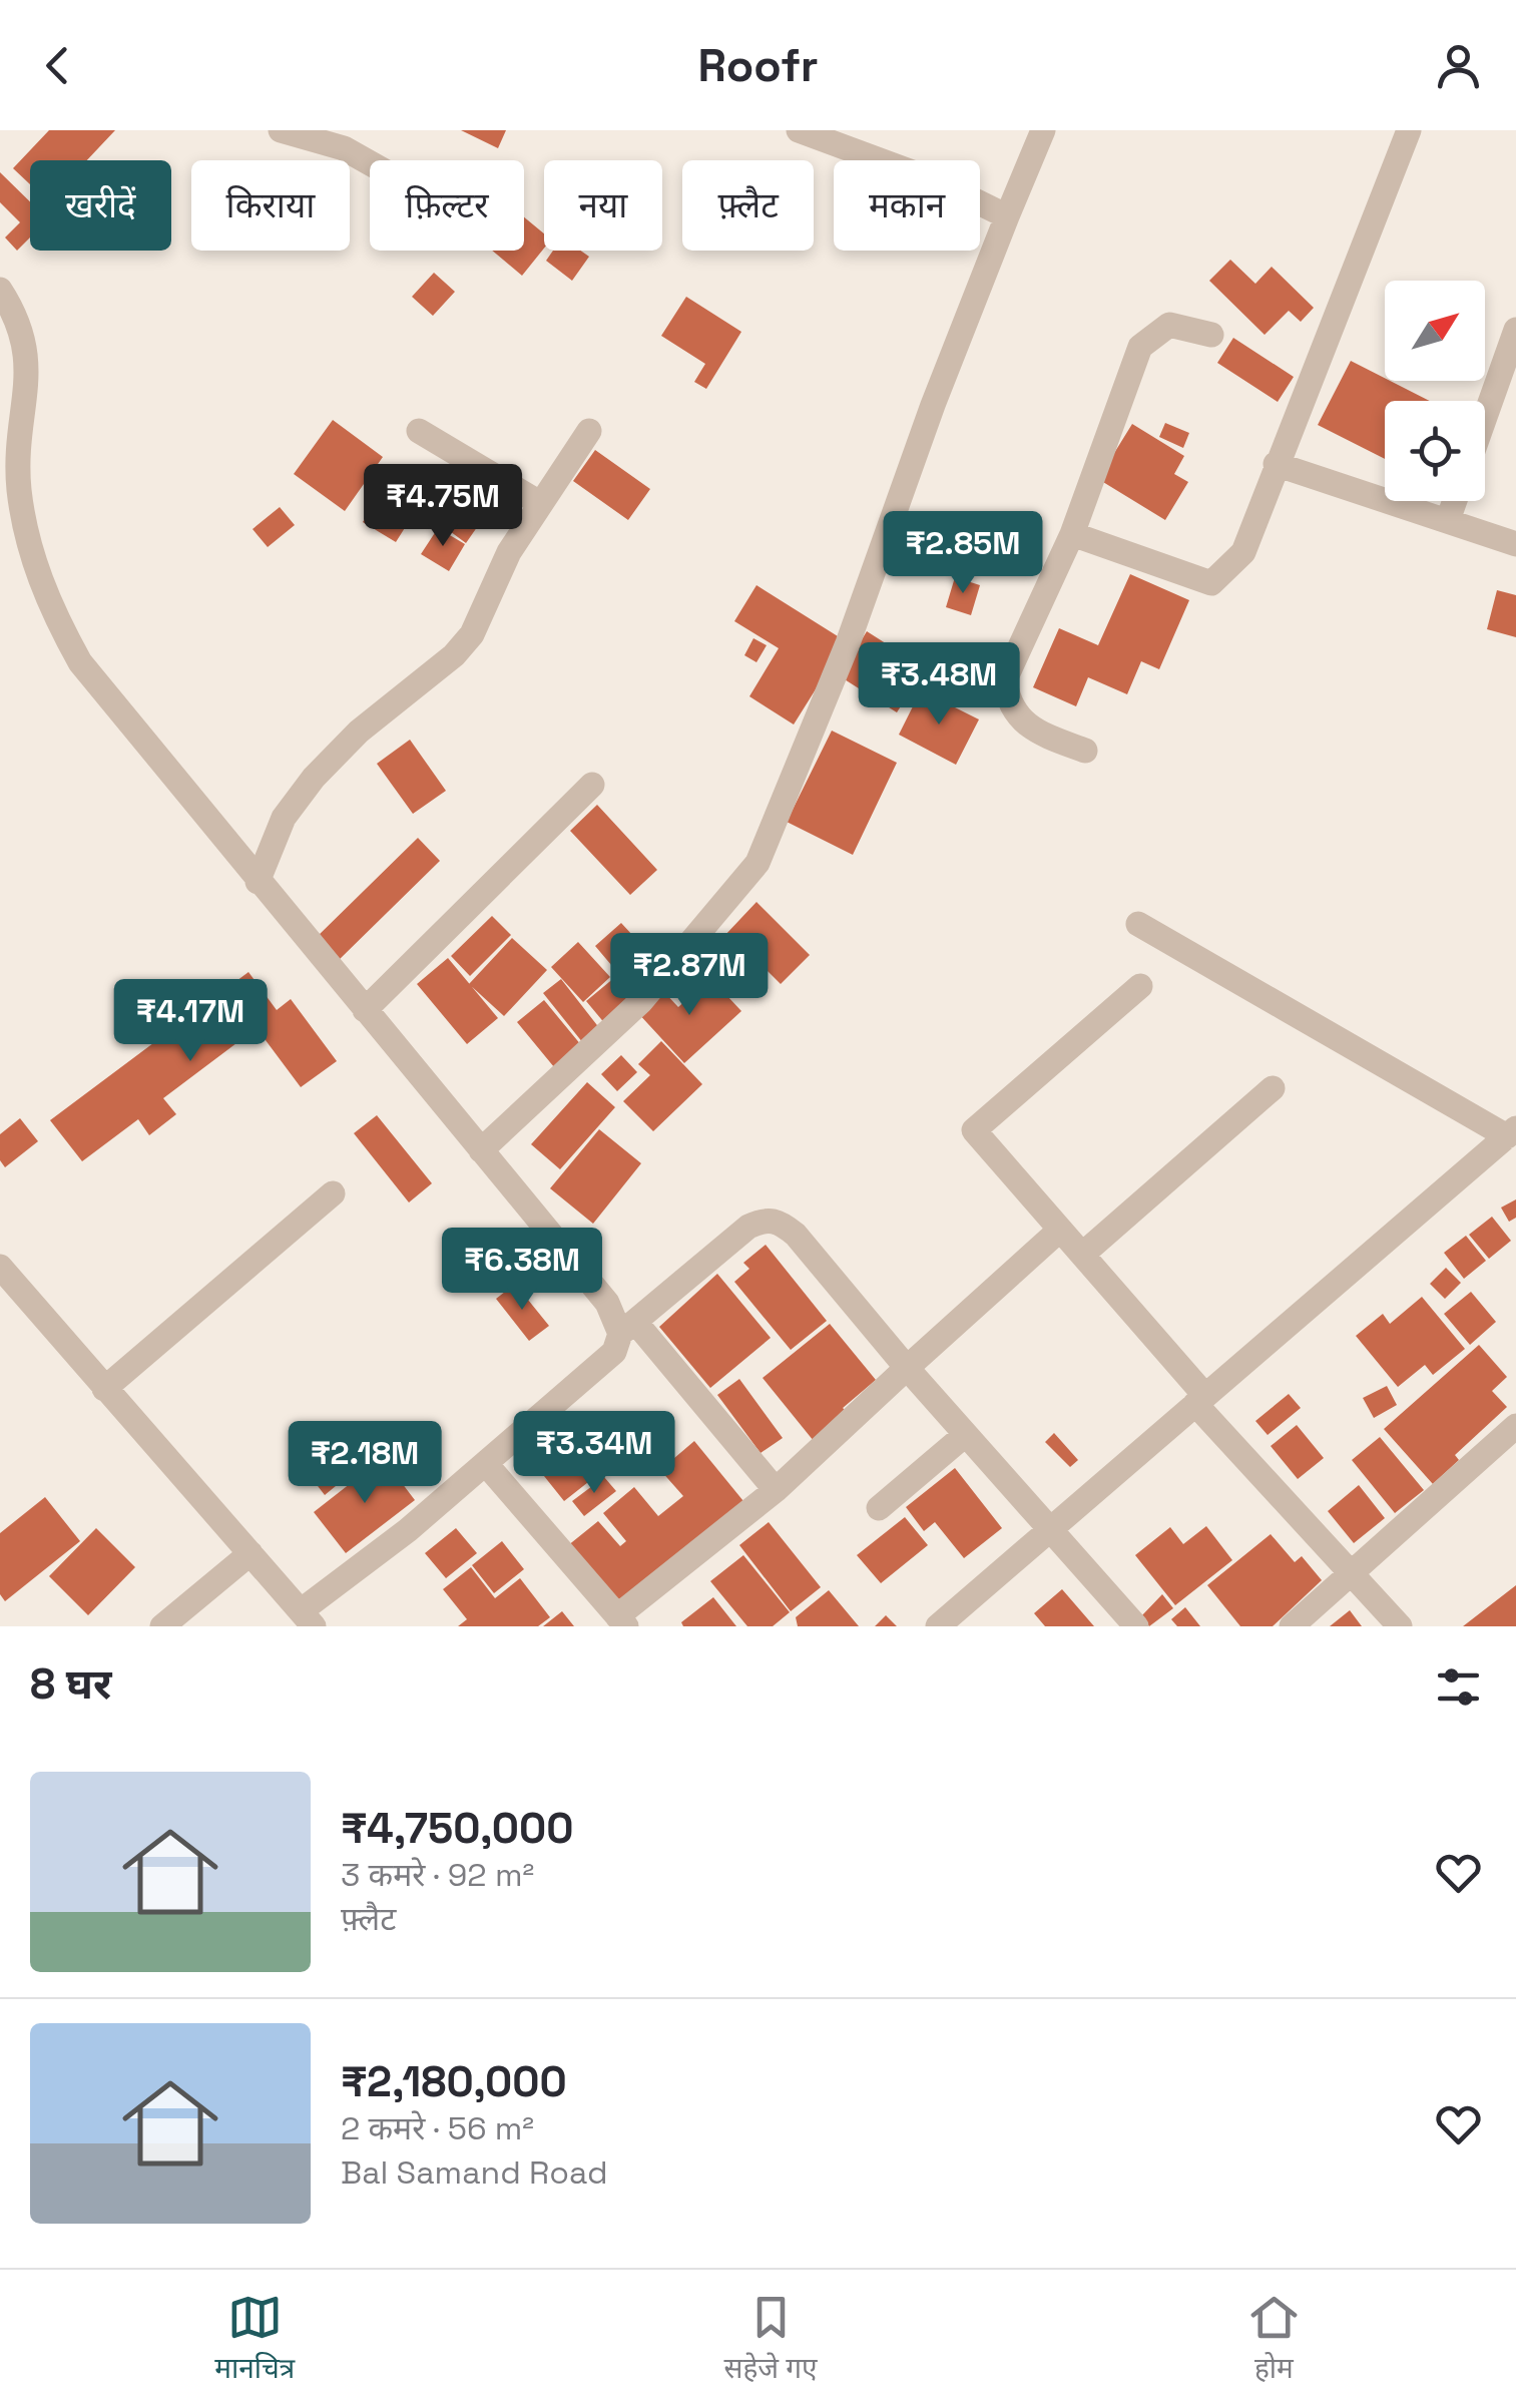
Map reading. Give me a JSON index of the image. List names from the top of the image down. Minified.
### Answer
{"north":"top right","page":{"header":"Roofr","chip":["खरीदें","किराया","फ़िल्टर","नया","फ़्लैट","मकान"],"price":["₹4.75M","₹2.85M","₹3.48M","₹2.87M","₹4.17M","₹6.38M","₹3.34M","₹2.18M"],"heading":"8 घर","list":[{"name":"₹4,750,000","note":"3 कमरे · 92 m² · फ़्लैट"},{"name":"₹2,180,000","note":"2 कमरे · 56 m² · Bal Samand Road"}],"tabs":["मानचित्र","सहेजे गए","होम"]}}
